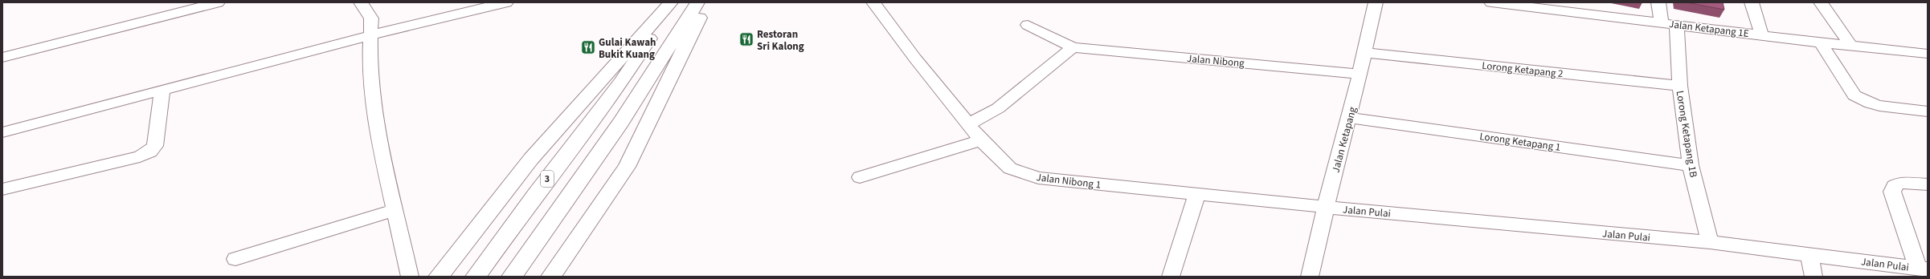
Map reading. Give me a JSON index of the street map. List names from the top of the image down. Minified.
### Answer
{"streets":{"highway":["3"],"street":["Jalan Ketapang 1E","Jalan Nibong","Lorong Ketapang 2","Lorong Ketapang 1B","Jalan Ketapang","Lorong Ketapang 1","Jalan Nibong 1","Jalan Pulai"]},"crossings":[["Jalan Ketapang 1E","Lorong Ketapang 1B"],["Jalan Nibong","Jalan Ketapang"],["Lorong Ketapang 2","Lorong Ketapang 1B"],["Lorong Ketapang 2","Jalan Ketapang"],["Lorong Ketapang 1B","Lorong Ketapang 1"],["Lorong Ketapang 1B","Jalan Pulai"],["Jalan Ketapang","Lorong Ketapang 1"],["Jalan Ketapang","Jalan Nibong 1"],["Jalan Ketapang","Jalan Pulai"],["Jalan Nibong 1","Jalan Pulai"]],"places":{"restaurant":["Restoran Sri Kalong","Gulai Kawah Bukit Kuang"]}}
